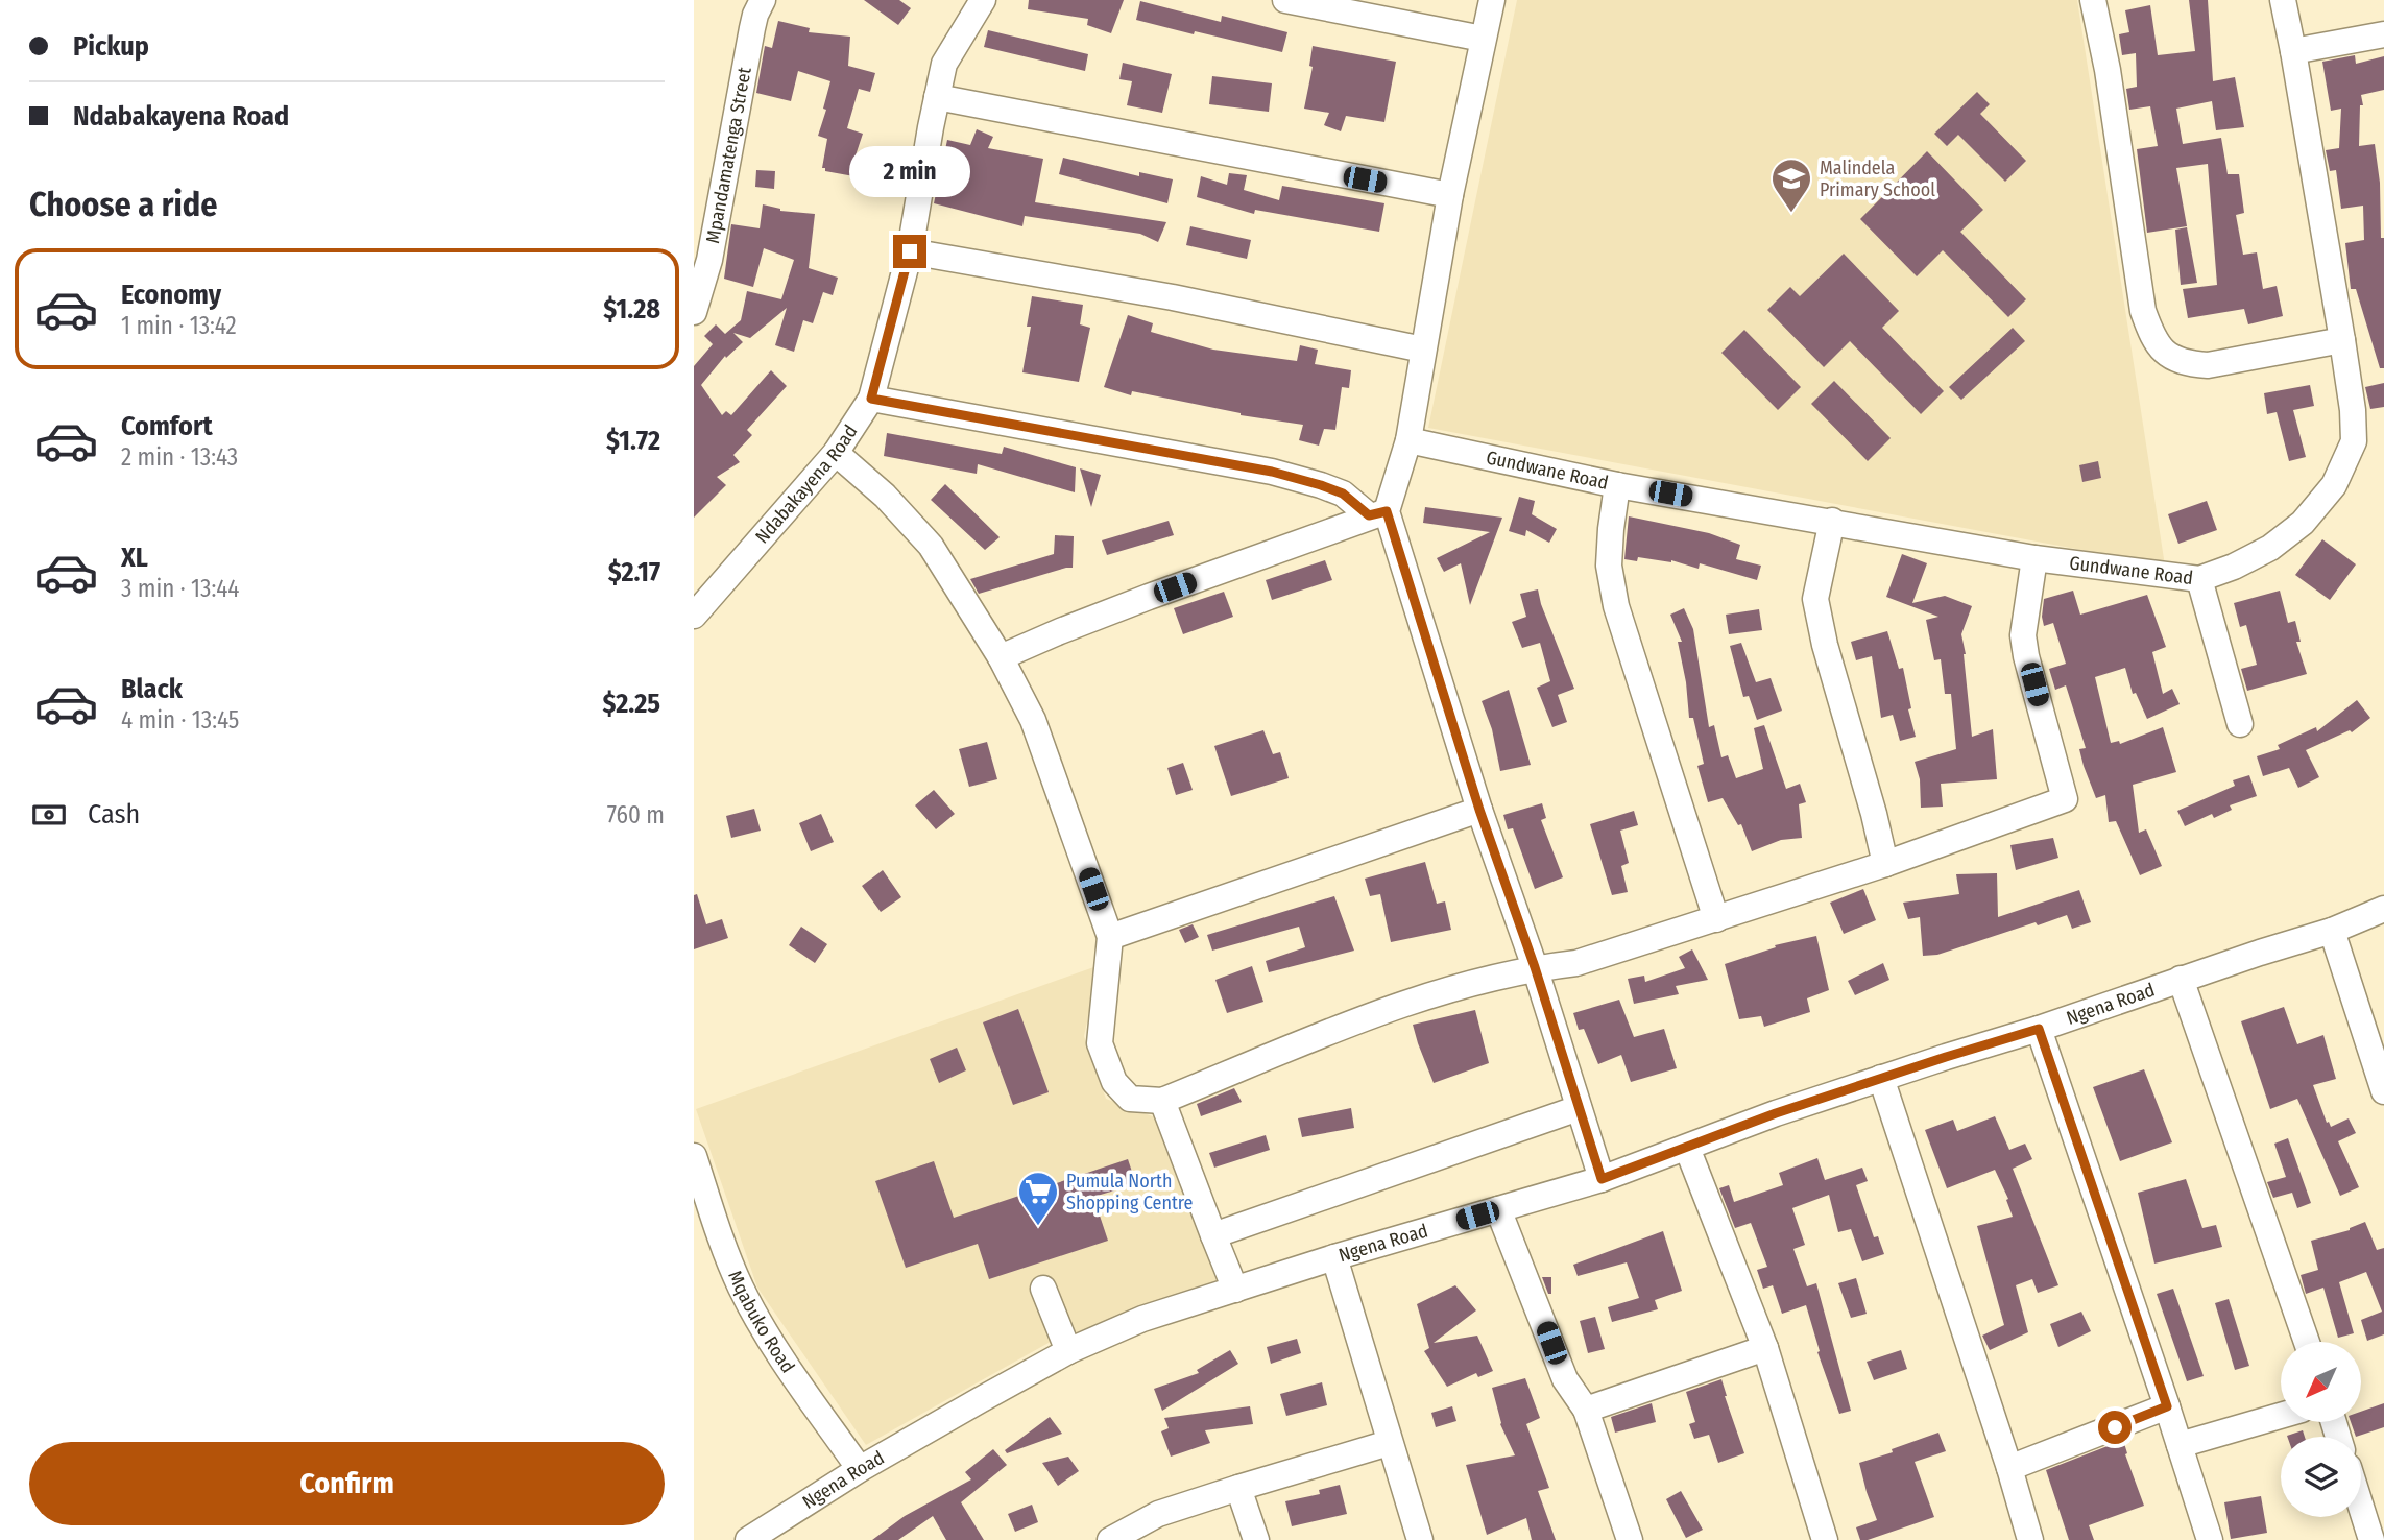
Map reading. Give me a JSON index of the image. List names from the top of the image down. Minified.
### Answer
{"streets":{"street":["Mpandamatenga Street","Gundwane Road","Ndabakayena Road","Ngena Road","Mqabuko Road"]},"crossings":[["Ngena Road","Mqabuko Road"]],"places":{"school or university":["Malindela Primary School"],"supermarket":["Pumula North Shopping Centre"]},"north":"bottom left","page":{"banner":["Pickup","Ndabakayena Road"],"bubble":"2 min","heading":"Choose a ride","list":[{"name":"Economy","note":"1 min · 13:42","value":"$1.28"},{"name":"Comfort","note":"2 min · 13:43","value":"$1.72"},{"name":"XL","note":"3 min · 13:44","value":"$2.17"},{"name":"Black","note":"4 min · 13:45","value":"$2.25"}],"pay":["Cash","760 m"],"buttons":"Confirm"}}
